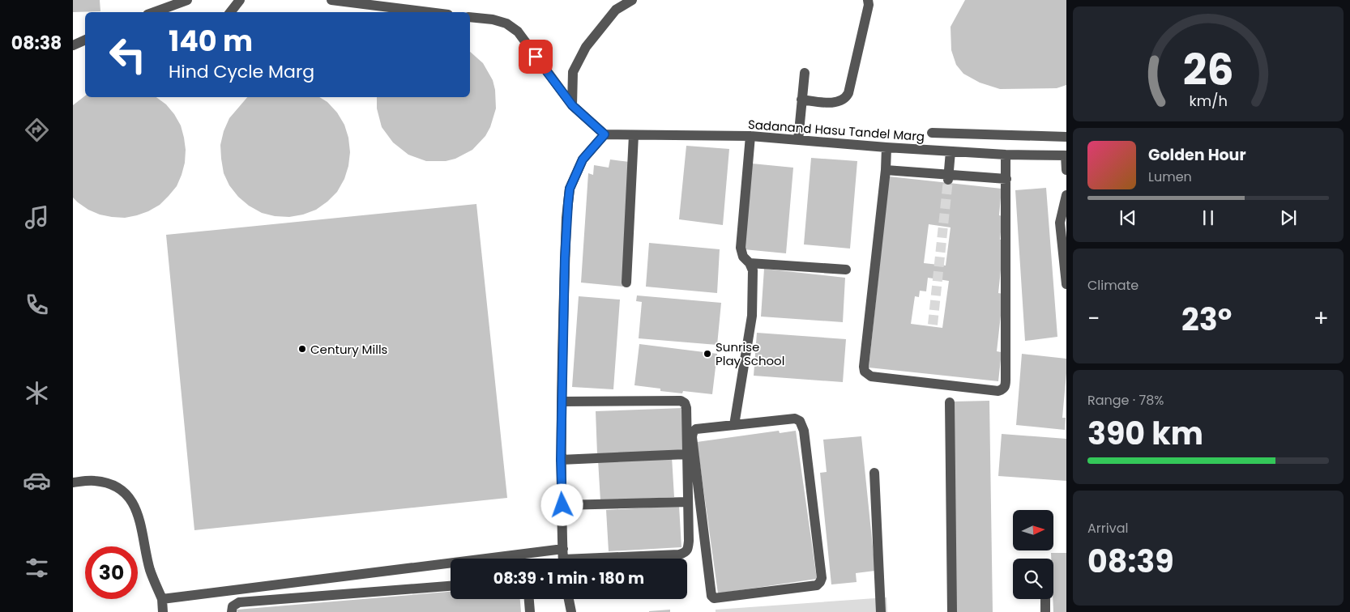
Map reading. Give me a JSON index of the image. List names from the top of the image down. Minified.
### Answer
{"streets":{"street":["Sadanand Hasu Tandel Marg"]},"places":["Century Mills","Sunrise Play School"],"north":"right","page":{"tabs":"08:38","turn":["140 m","Hind Cycle Marg"],"song":["Golden Hour","Lumen"],"tile":["Climate",["Range · 78%","390 km"],["Arrival","08:39"]],"heat":["−","23°","+"],"limit":"30","trip":"08:39 · 1 min · 180 m","gauge":["26","km/h"]}}
